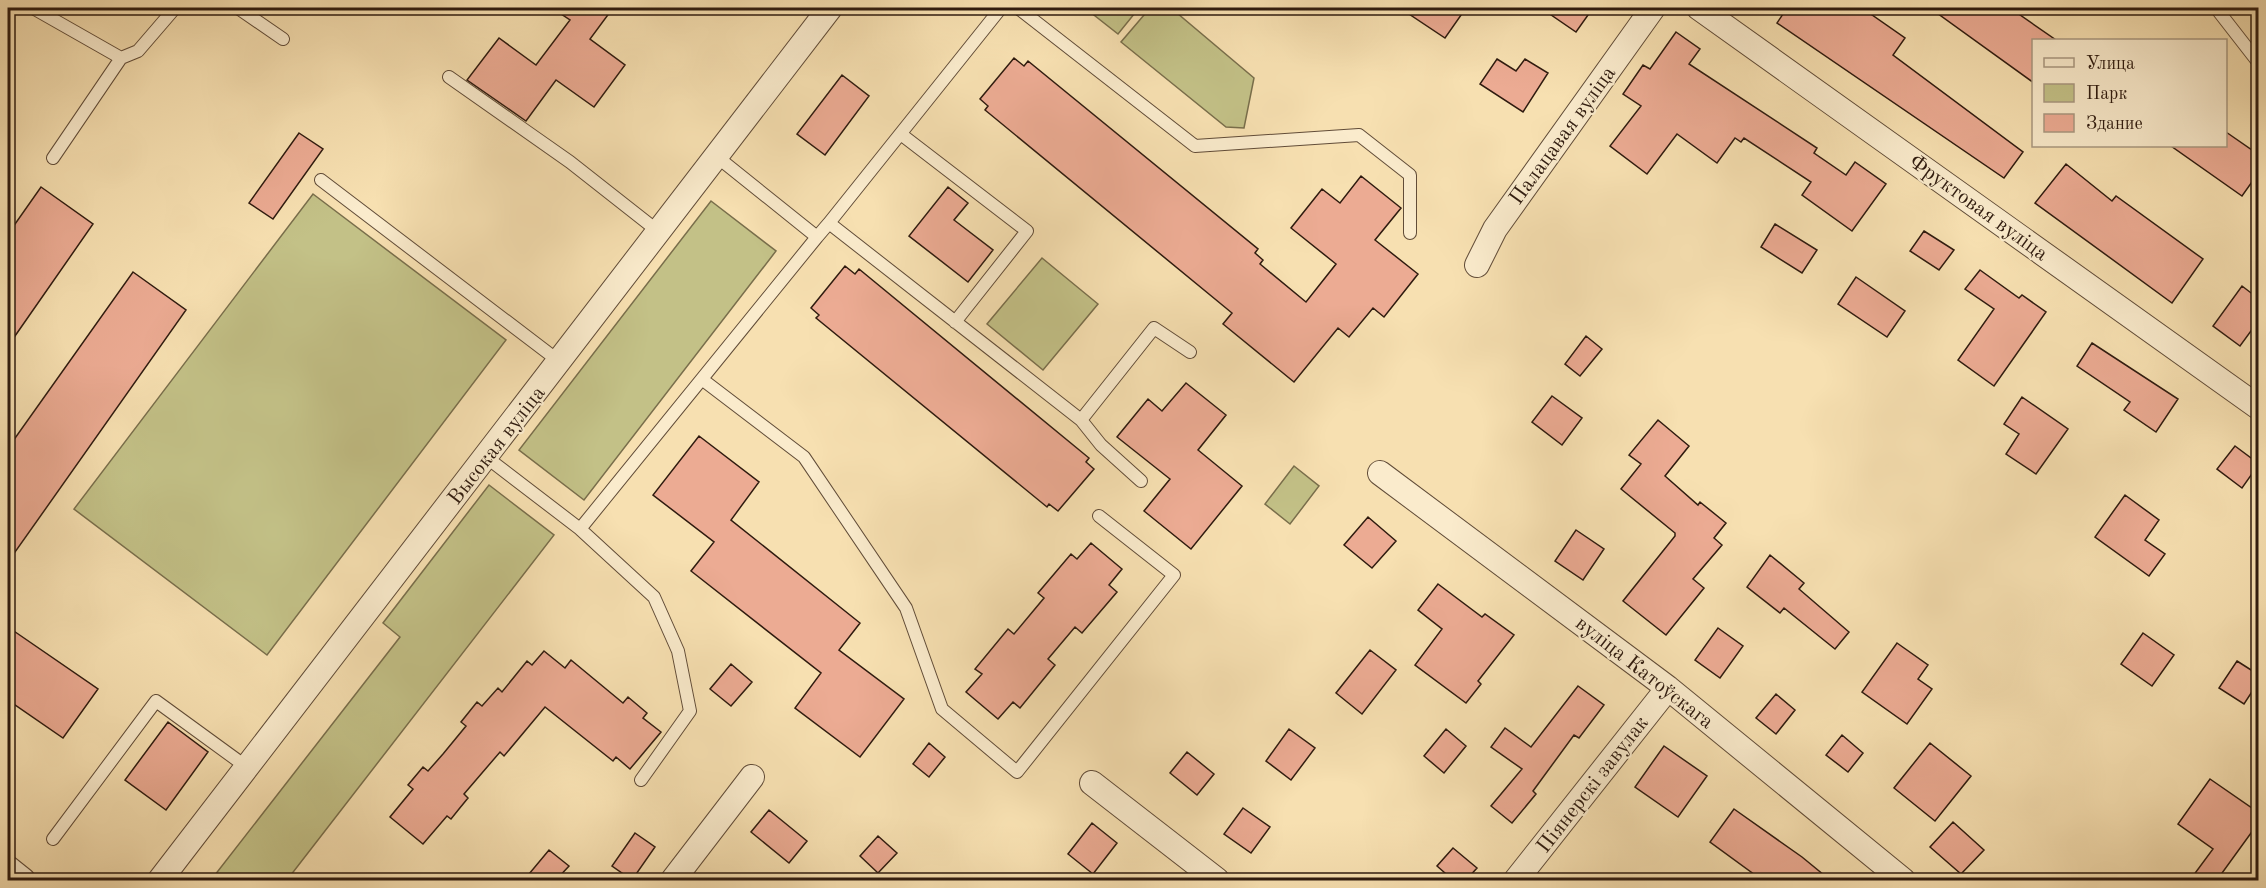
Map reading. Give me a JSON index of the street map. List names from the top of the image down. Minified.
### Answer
{"streets":{"street":["Палацавая вуліца","Фруктовая вуліца","Высокая вуліца","вуліца Катоўскага","Піянерскі завулак"]},"crossings":[["вуліца Катоўскага","Піянерскі завулак"]],"legend":["Улица","Парк","Здание"]}
